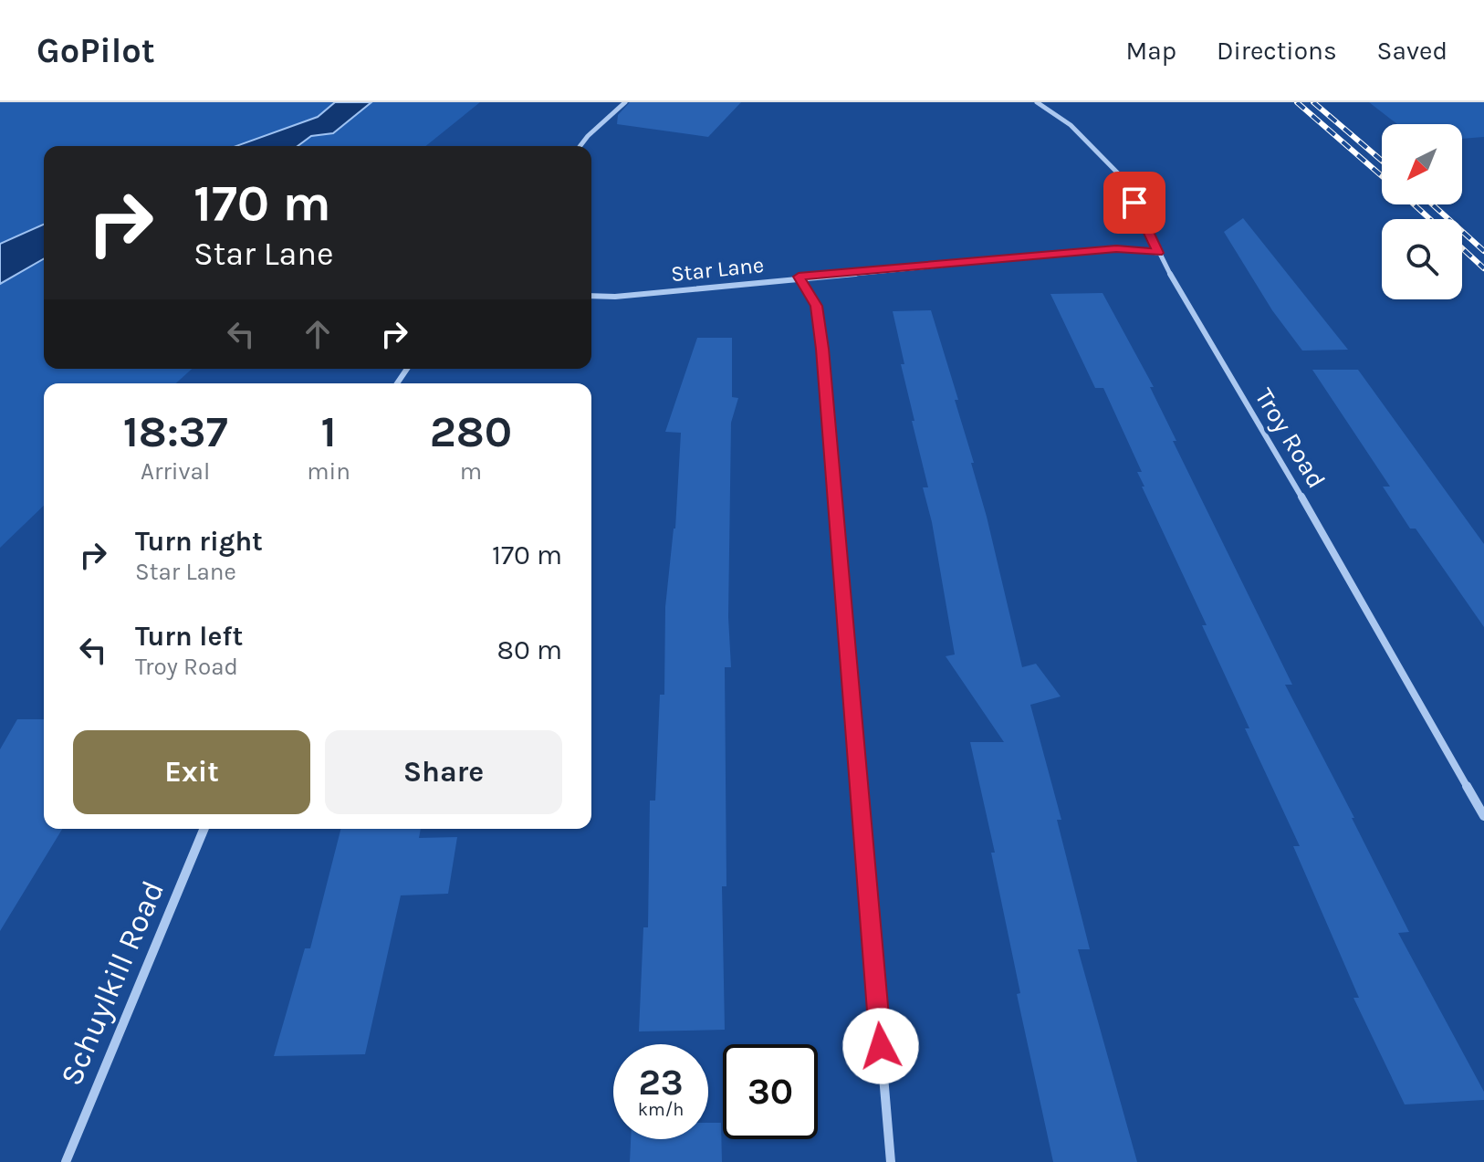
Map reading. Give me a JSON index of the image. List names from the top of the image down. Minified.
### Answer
{"streets":{"street":["Star Lane","Troy Road","Schuylkill Road"]},"crossings":[["Star Lane","Troy Road"]],"north":"bottom left","page":{"header":"GoPilot","nav":["Map","Directions","Saved"],"turn":["170 m","Star Lane"],"eta":["18:37","Arrival","1","min","280","m"],"list":[{"name":"Turn right","note":"Star Lane","value":"170 m"},{"name":"Turn left","note":"Troy Road","value":"80 m"}],"buttons":["Exit","Share"],"speed":"23 km/h","limit":"30"}}
